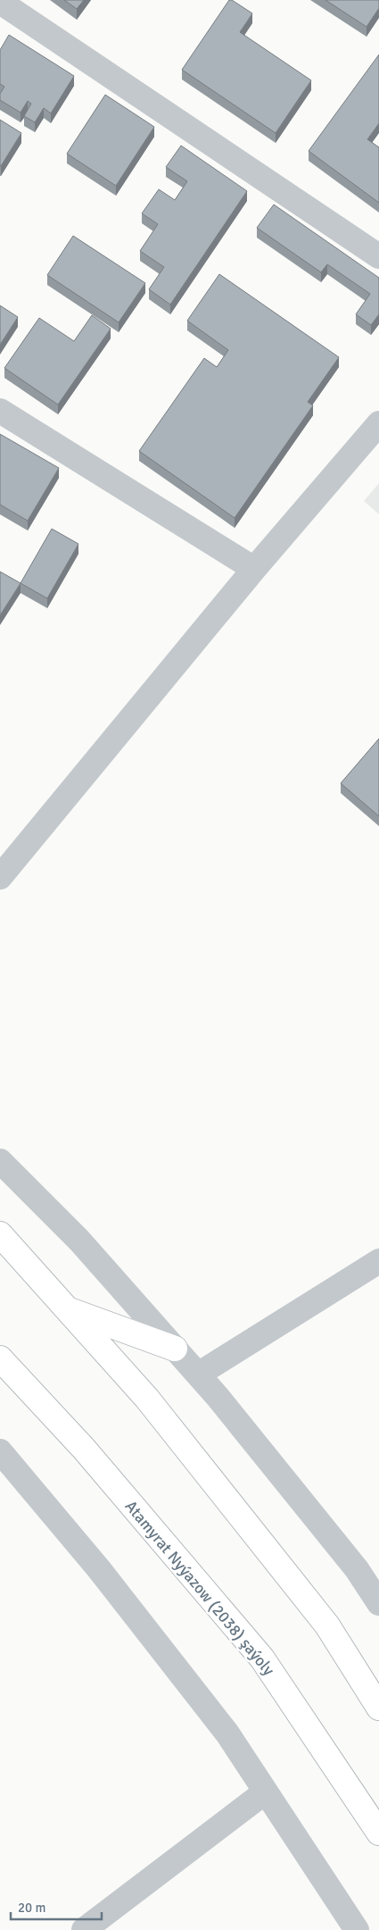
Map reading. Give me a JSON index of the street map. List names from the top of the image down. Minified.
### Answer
{"streets":{"main road":["Atamyrat Nyýazow (2038) şaýoly"]},"scale_bar":"20 m"}
